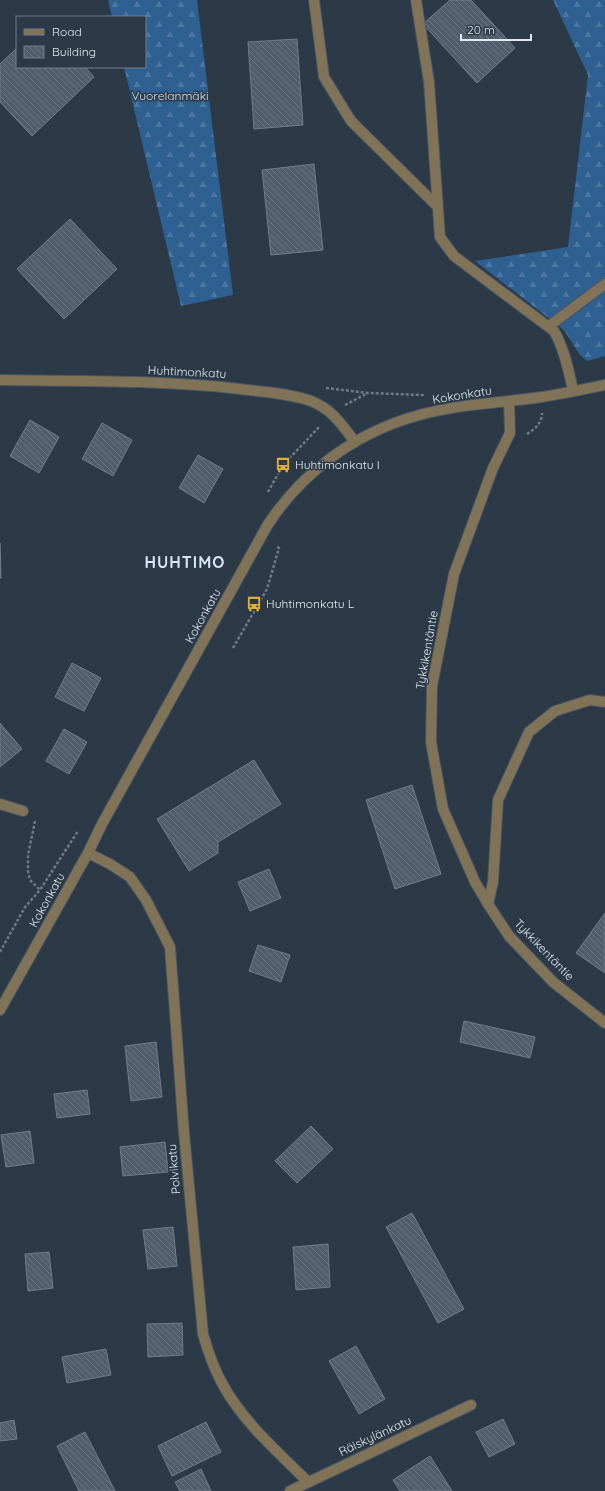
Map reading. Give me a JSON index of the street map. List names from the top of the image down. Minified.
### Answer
{"streets":{"street":["Huhtimonkatu","Kokonkatu","Tykkikentäntie","Polvikatu","Räiskylänkatu"]},"crossings":[["Huhtimonkatu","Kokonkatu"],["Kokonkatu","Tykkikentäntie"],["Kokonkatu","Polvikatu"],["Polvikatu","Räiskylänkatu"]],"districts":["HUHTIMO"],"parks":["Vuorelanmäki"],"places":{"bus stop":["Huhtimonkatu I","Huhtimonkatu L"]},"legend":["Road","Building"],"scale_bar":"20 m"}
